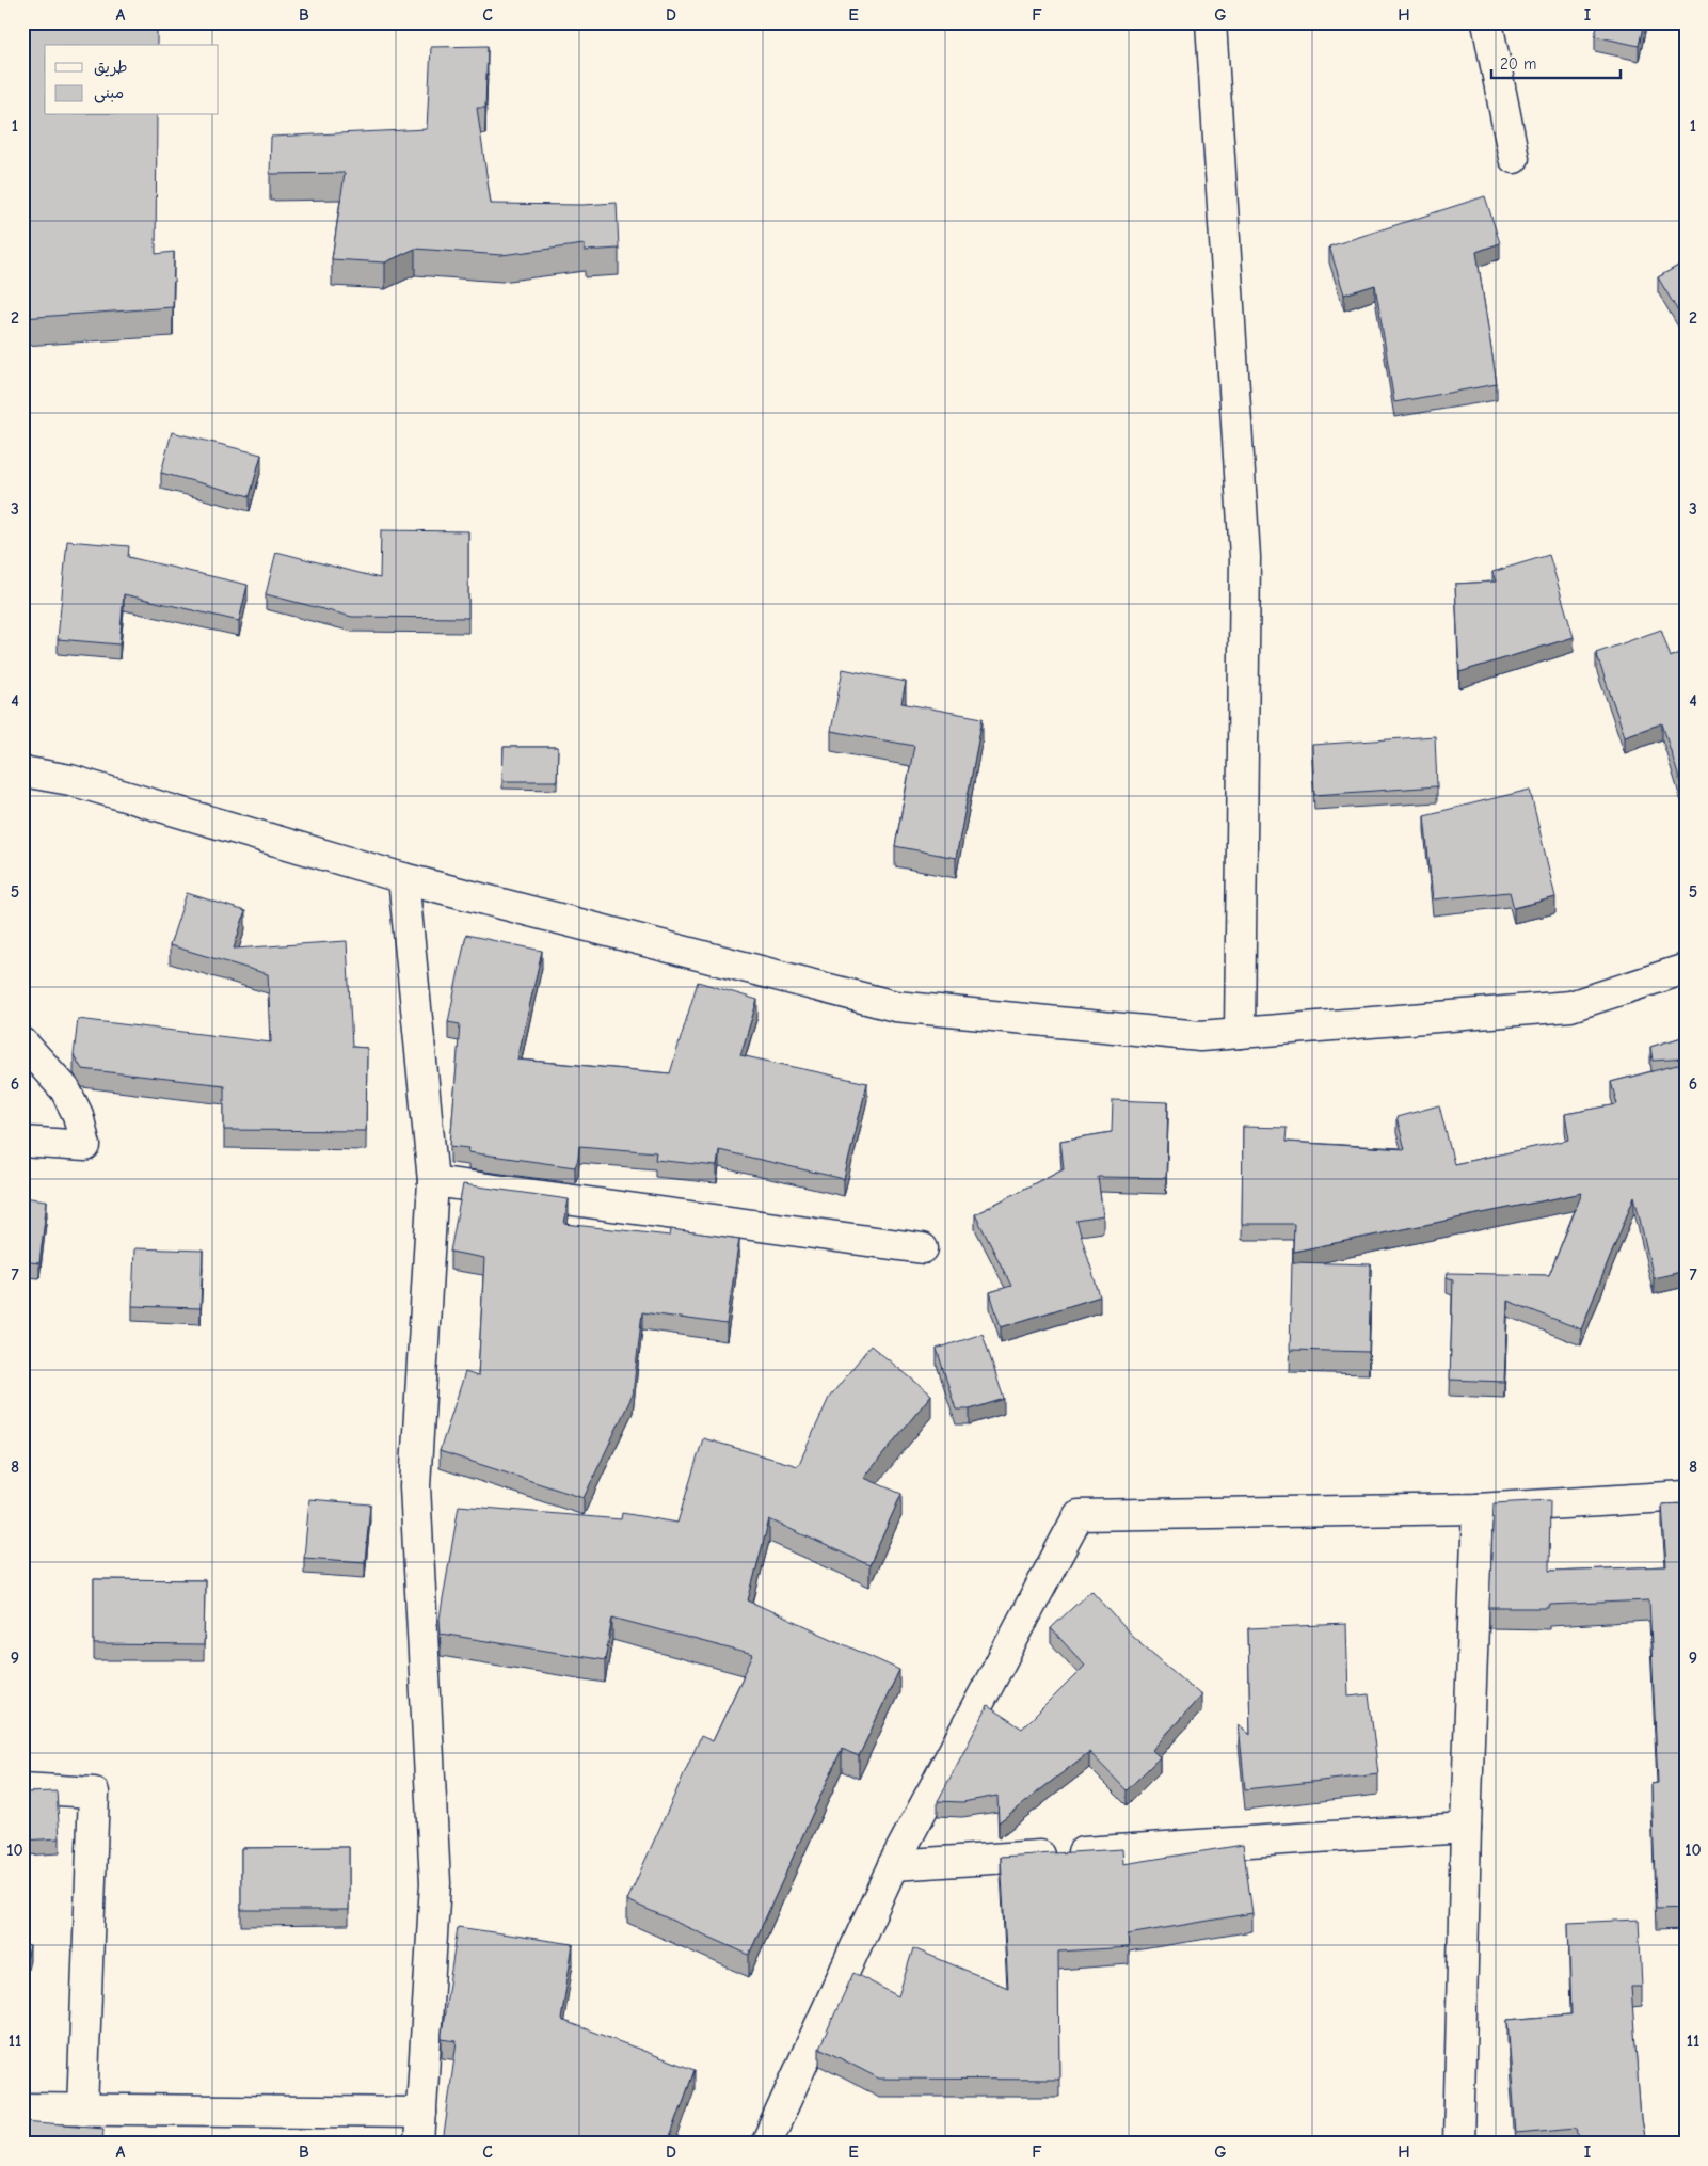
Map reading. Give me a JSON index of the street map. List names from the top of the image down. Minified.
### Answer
{"legend":["طريق","مبنى"],"scale_bar":"20 m","grid":{"columns":["A","B","C","D","E","F","G","H","I"],"rows":["1","2","3","4","5","6","7","8","9","10","11"]}}
